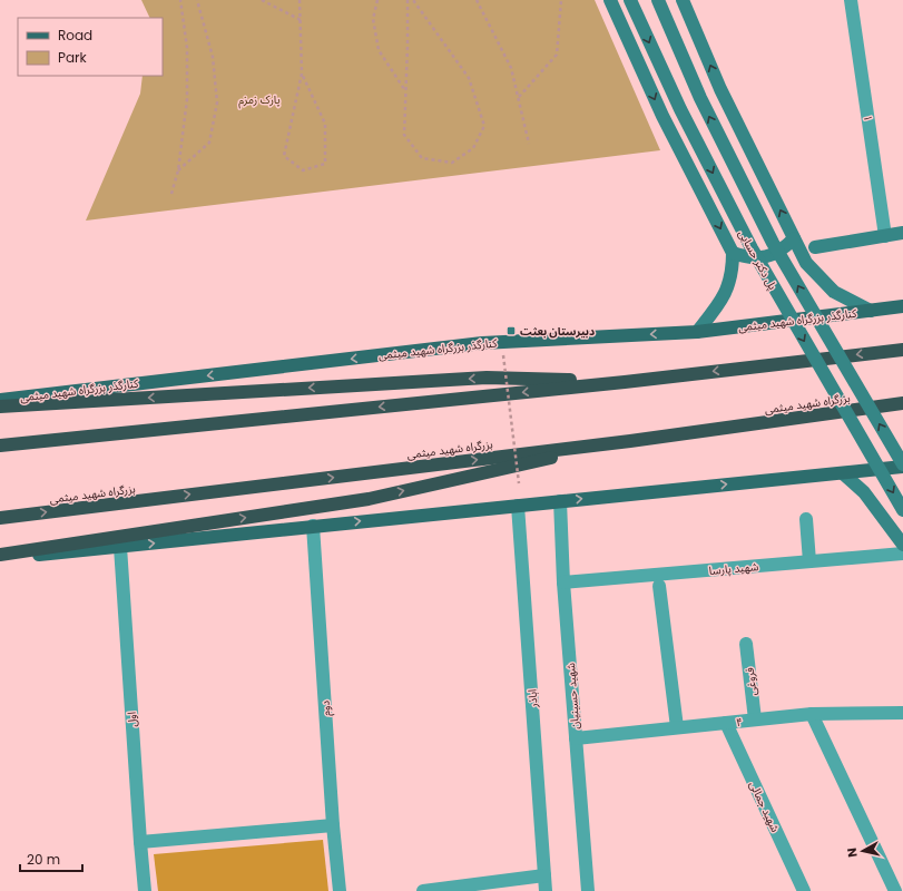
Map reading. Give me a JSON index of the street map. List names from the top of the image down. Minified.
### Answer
{"streets":{"highway":["بزرگراه شهید میثمی"],"main road":["پل دکتر حسابی","کنارگذر بزرگراه شهید میثمی"],"street":["۱","شهید پارسا","فروغی","شهید حسینیان","اباذر","دوم","اول","۴","شهید جمالی"]},"crossings":[["شهید پارسا","شهید حسینیان"],["فروغی","۴"],["شهید حسینیان","۴"],["۴","شهید جمالی"]],"one_way":["کنارگذر بزرگراه شهید میثمی"],"parks":["پارک زمزم"],"places":{"transit":["دبیرستان بعثت"]},"legend":["Road","Park"],"scale_bar":"20 m","north":"left"}
